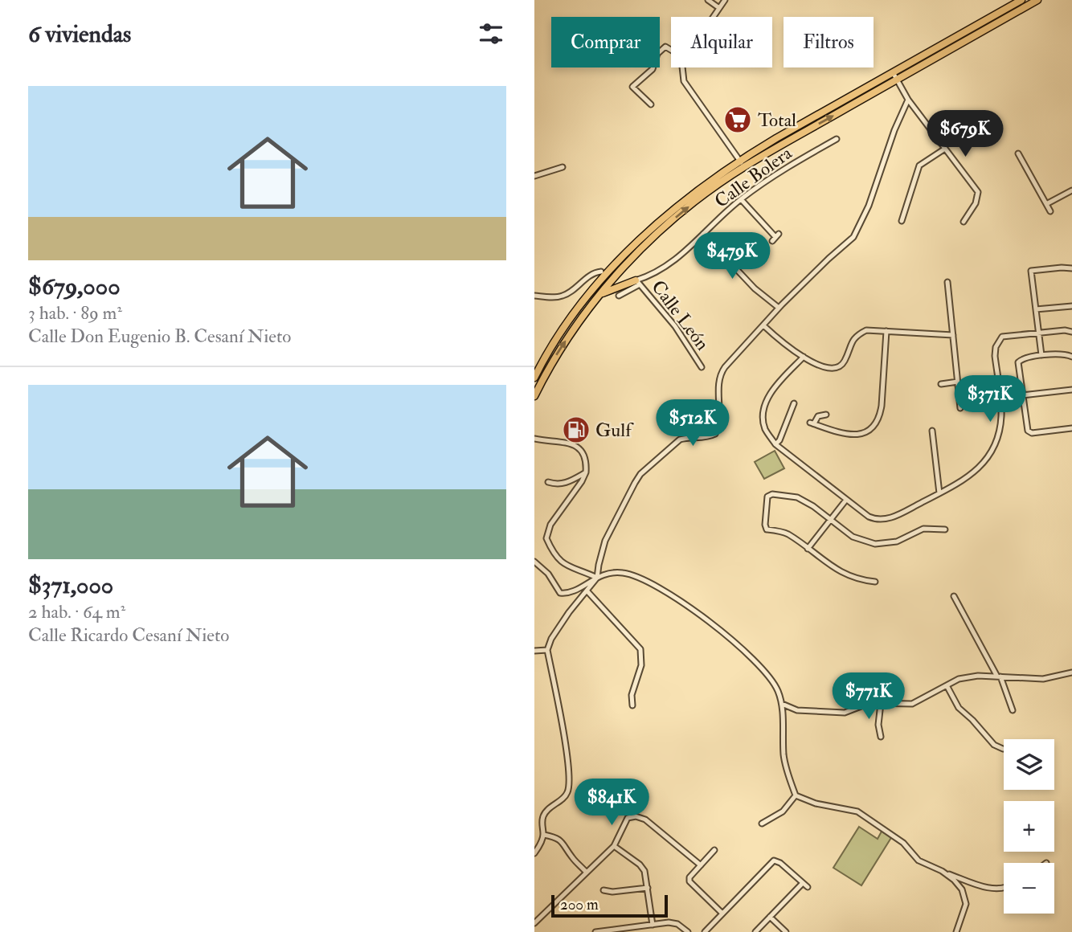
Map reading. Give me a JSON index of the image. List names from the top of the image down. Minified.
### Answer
{"streets":{"street":["Calle Bolera","Calle León"]},"crossings":[["Calle Bolera","Calle León"]],"places":{"supermarket":["Total"],"fuel station":["Gulf"]},"scale_bar":"200 m","page":{"heading":"6 viviendas","chip":["Comprar","Alquilar","Filtros"],"list":[{"name":"$679,000","note":"3 hab. · 89 m² · Calle Don Eugenio B. Cesaní Nieto"},{"name":"$371,000","note":"2 hab. · 64 m² · Calle Ricardo Cesaní Nieto"}],"price":["$679K","$479K","$371K","$512K","$771K","$841K"],"map_buttons":["+","−"],"scale":"200 m"}}
